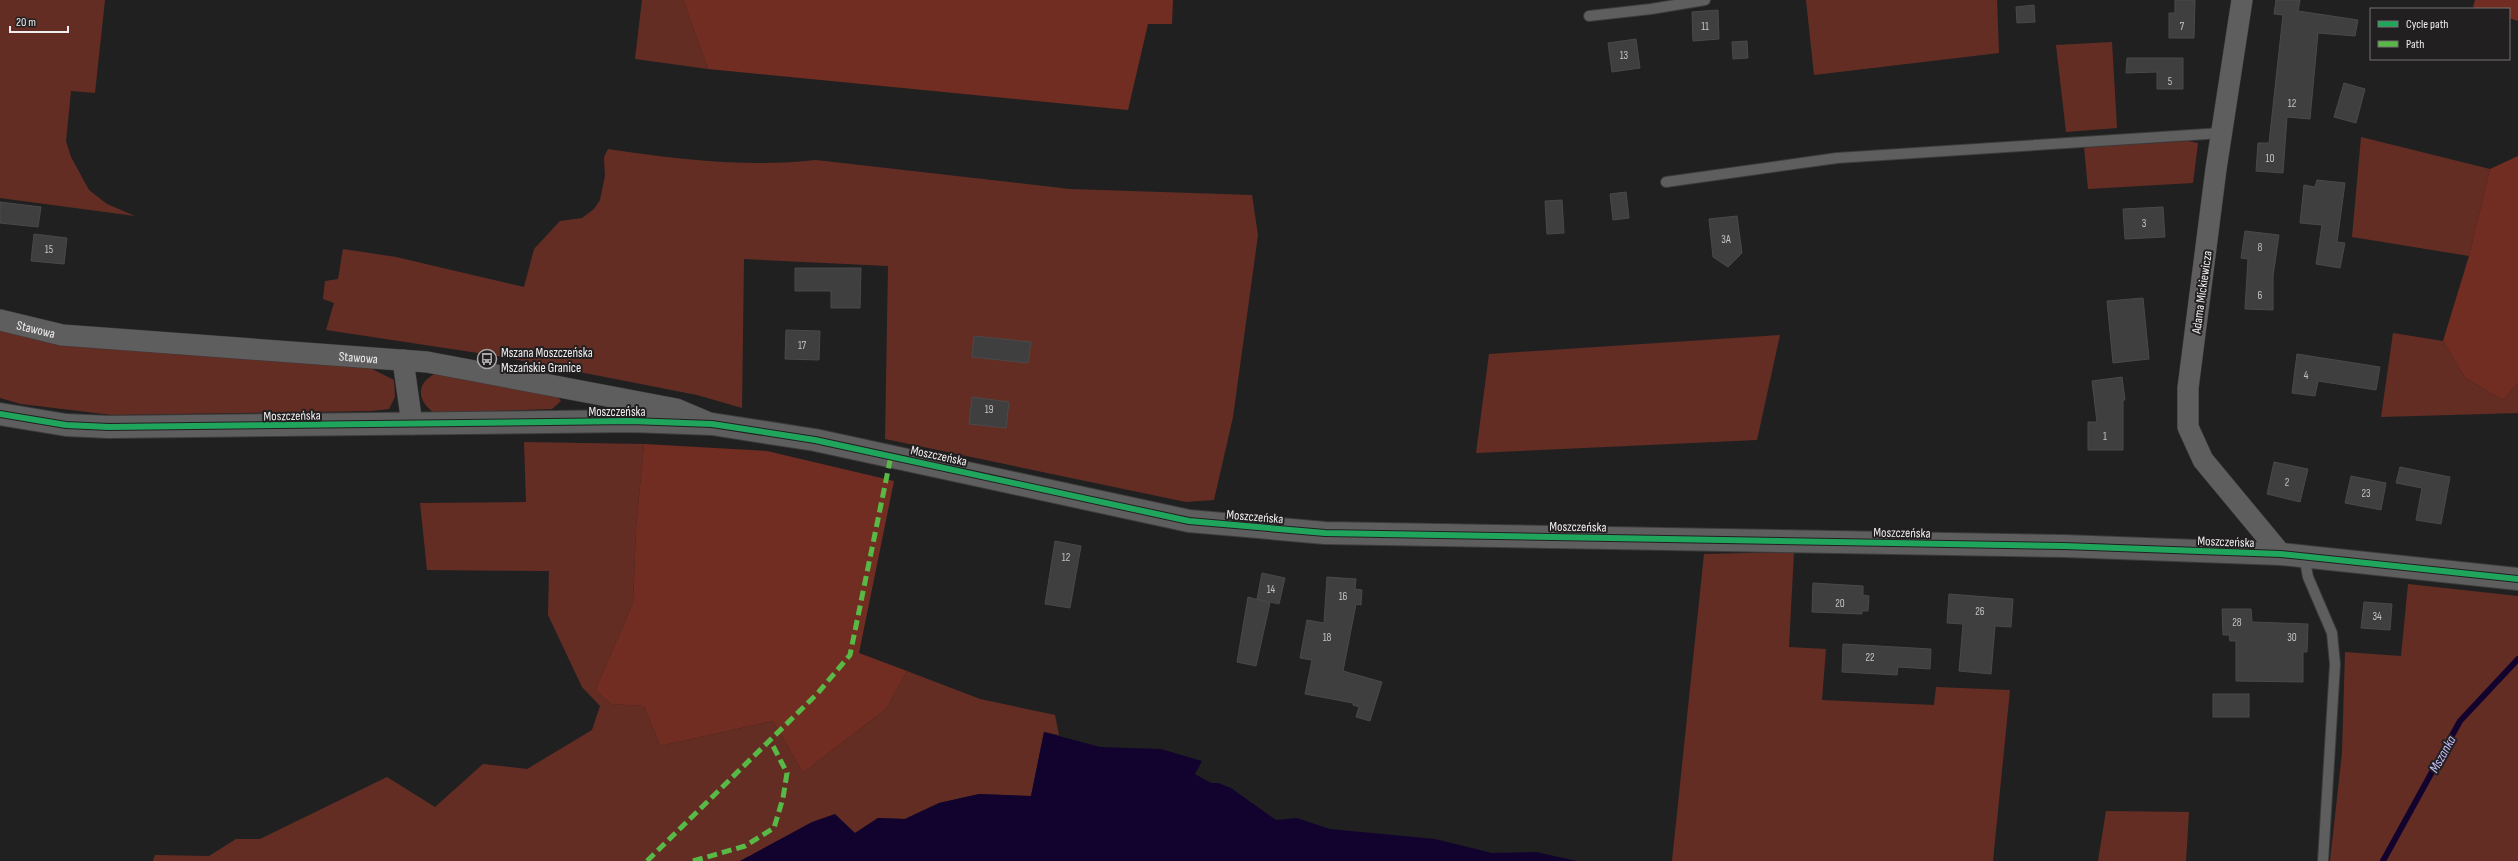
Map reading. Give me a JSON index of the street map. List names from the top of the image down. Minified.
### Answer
{"streets":{"street":["Adama Mickiewicza","Stawowa","Moszczeńska"]},"crossings":[["Adama Mickiewicza","Moszczeńska"],["Stawowa","Moszczeńska"]],"water":["Mszanka"],"places":{"bus stop":["Mszana Moszczeńska Mszańskie Granice"]},"house_numbers":["11","7","13","5","12","10","3","3A","8","15","6","17","4","19","1","2","23","12","14","16","20","26","34","28","18","30","22"],"legend":["Cycle path","Path"],"scale_bar":"20 m"}
